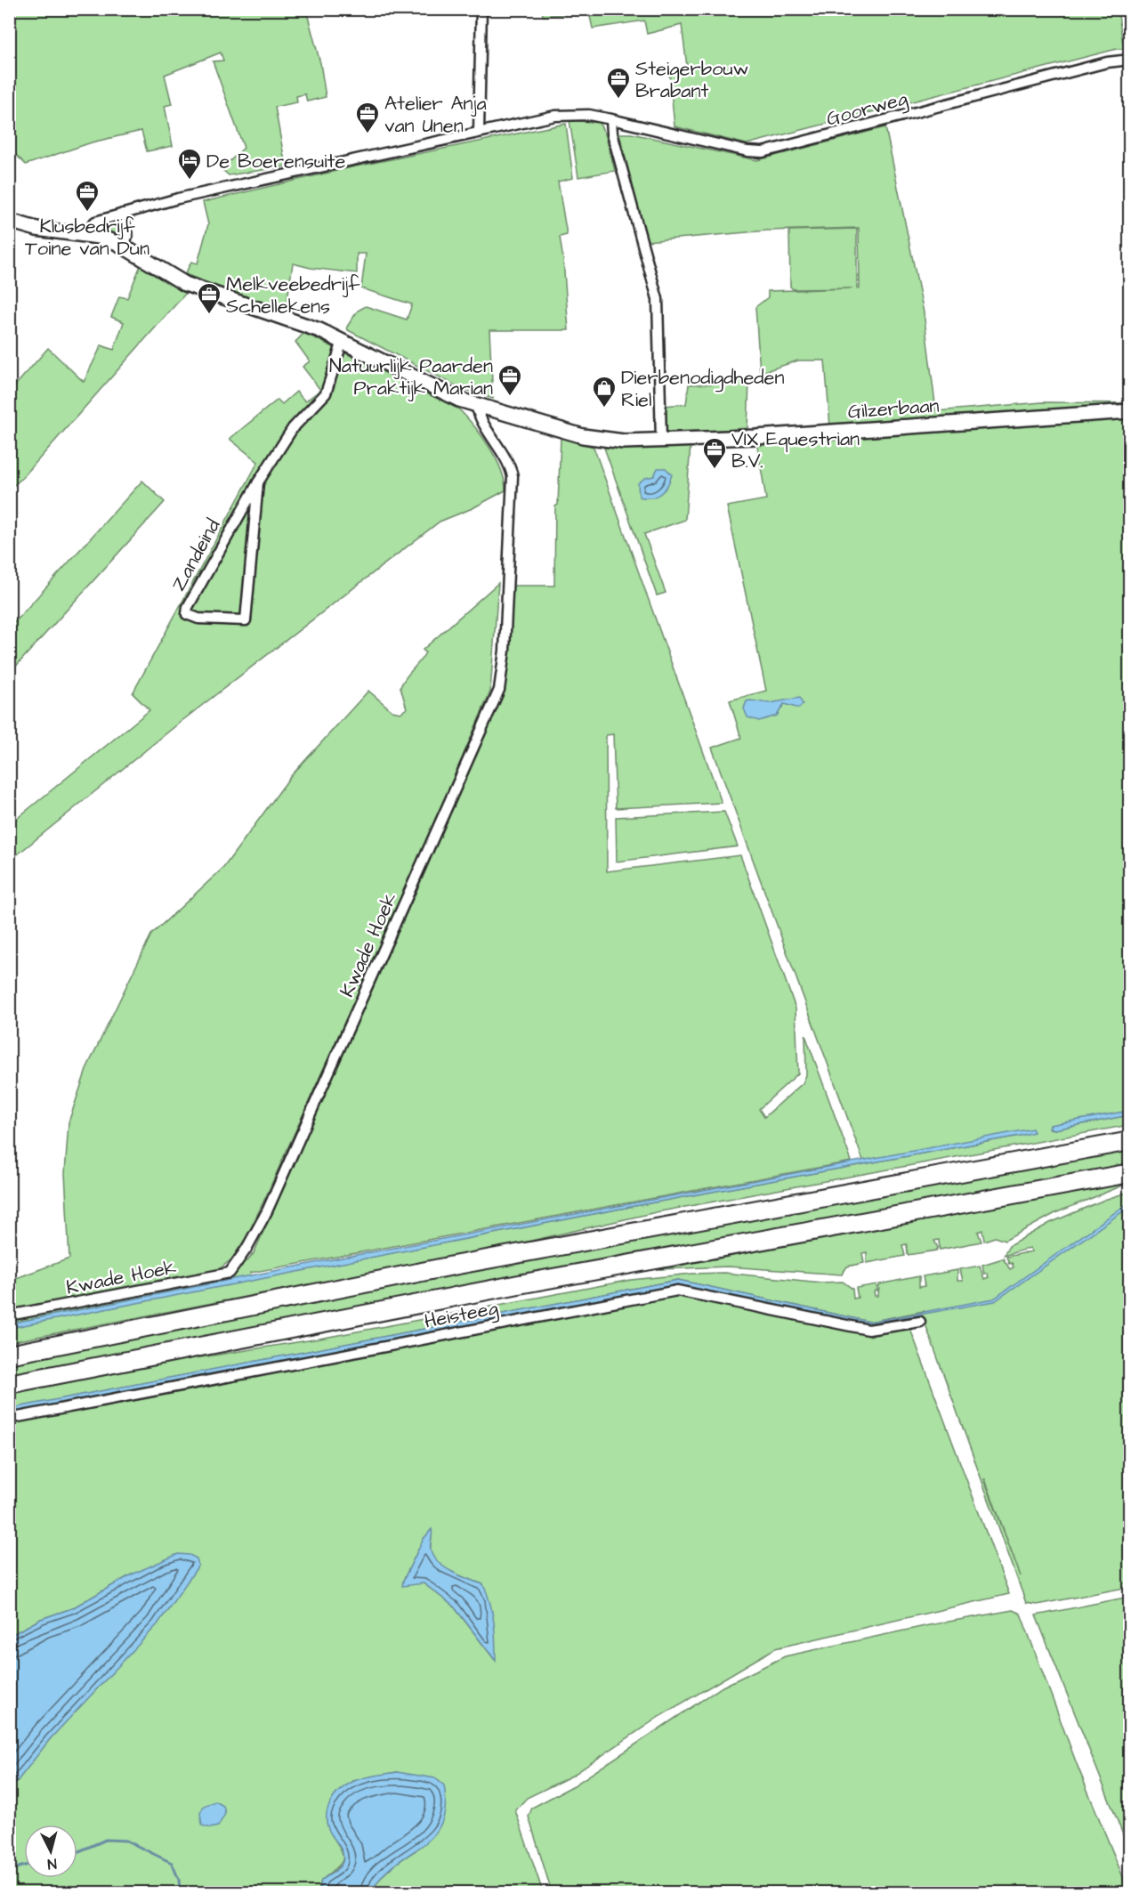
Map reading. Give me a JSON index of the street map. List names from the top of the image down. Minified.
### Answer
{"streets":{"street":["Goorweg","Gilzerbaan","Zandeind","Kwade Hoek","Heisteeg"]},"places":{"office":["Steigerbouw Brabant","Atelier Anja van Unen","Klusbedrijf Toine van Dun","Melkveebedrijf Schellekens","Natuurlijk Paarden Praktijk Marian","VIX Equestrian B.V."],"hotel":["De Boerensuite"],"shop":["Dierbenodigdheden Riel"]},"north":"bottom"}
